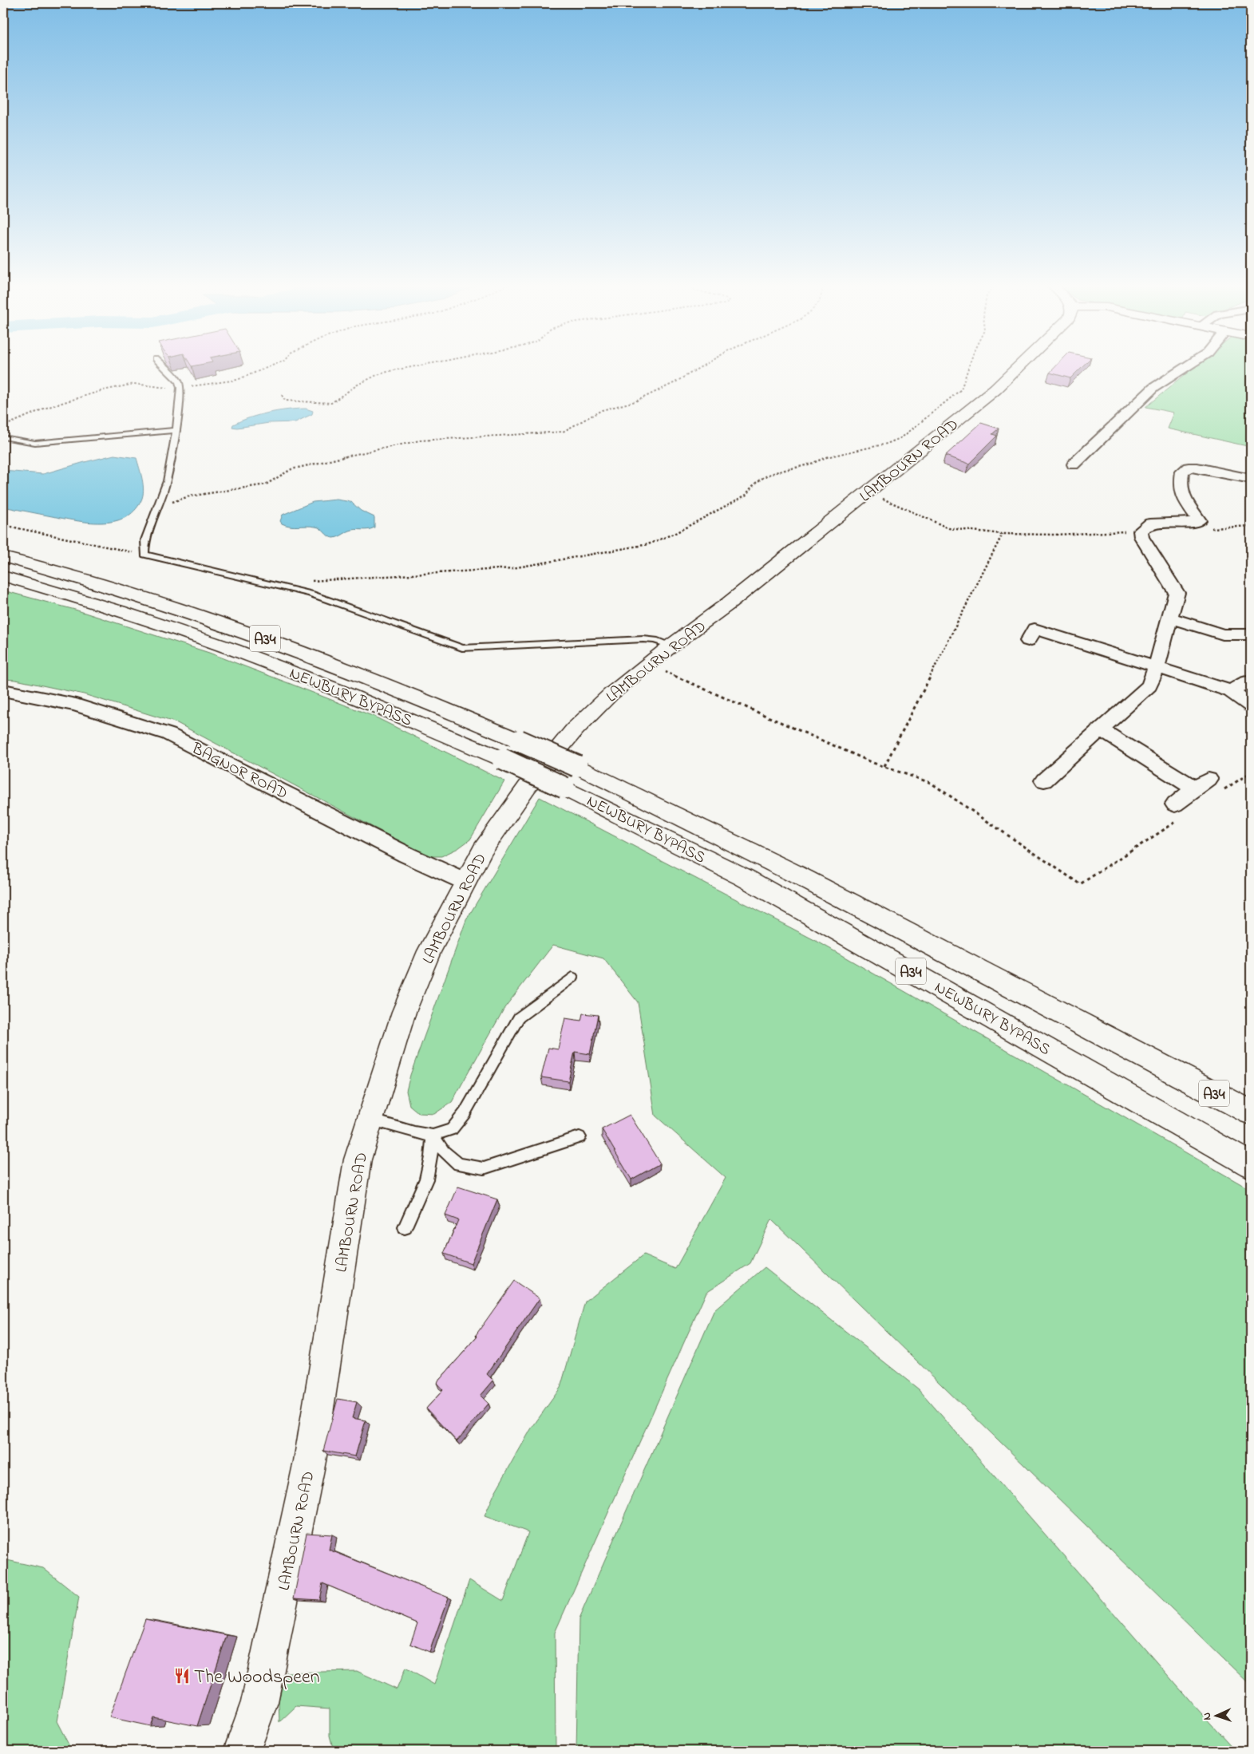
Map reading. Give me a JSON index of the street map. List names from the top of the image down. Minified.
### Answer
{"streets":{"main road":["LAMBOURN ROAD","A34","NEWBURY BYPASS"],"street":["BAGNOR ROAD"]},"crossings":[["LAMBOURN ROAD","BAGNOR ROAD"]],"places":{"restaurant":["The Woodspeen"]},"north":"left"}
